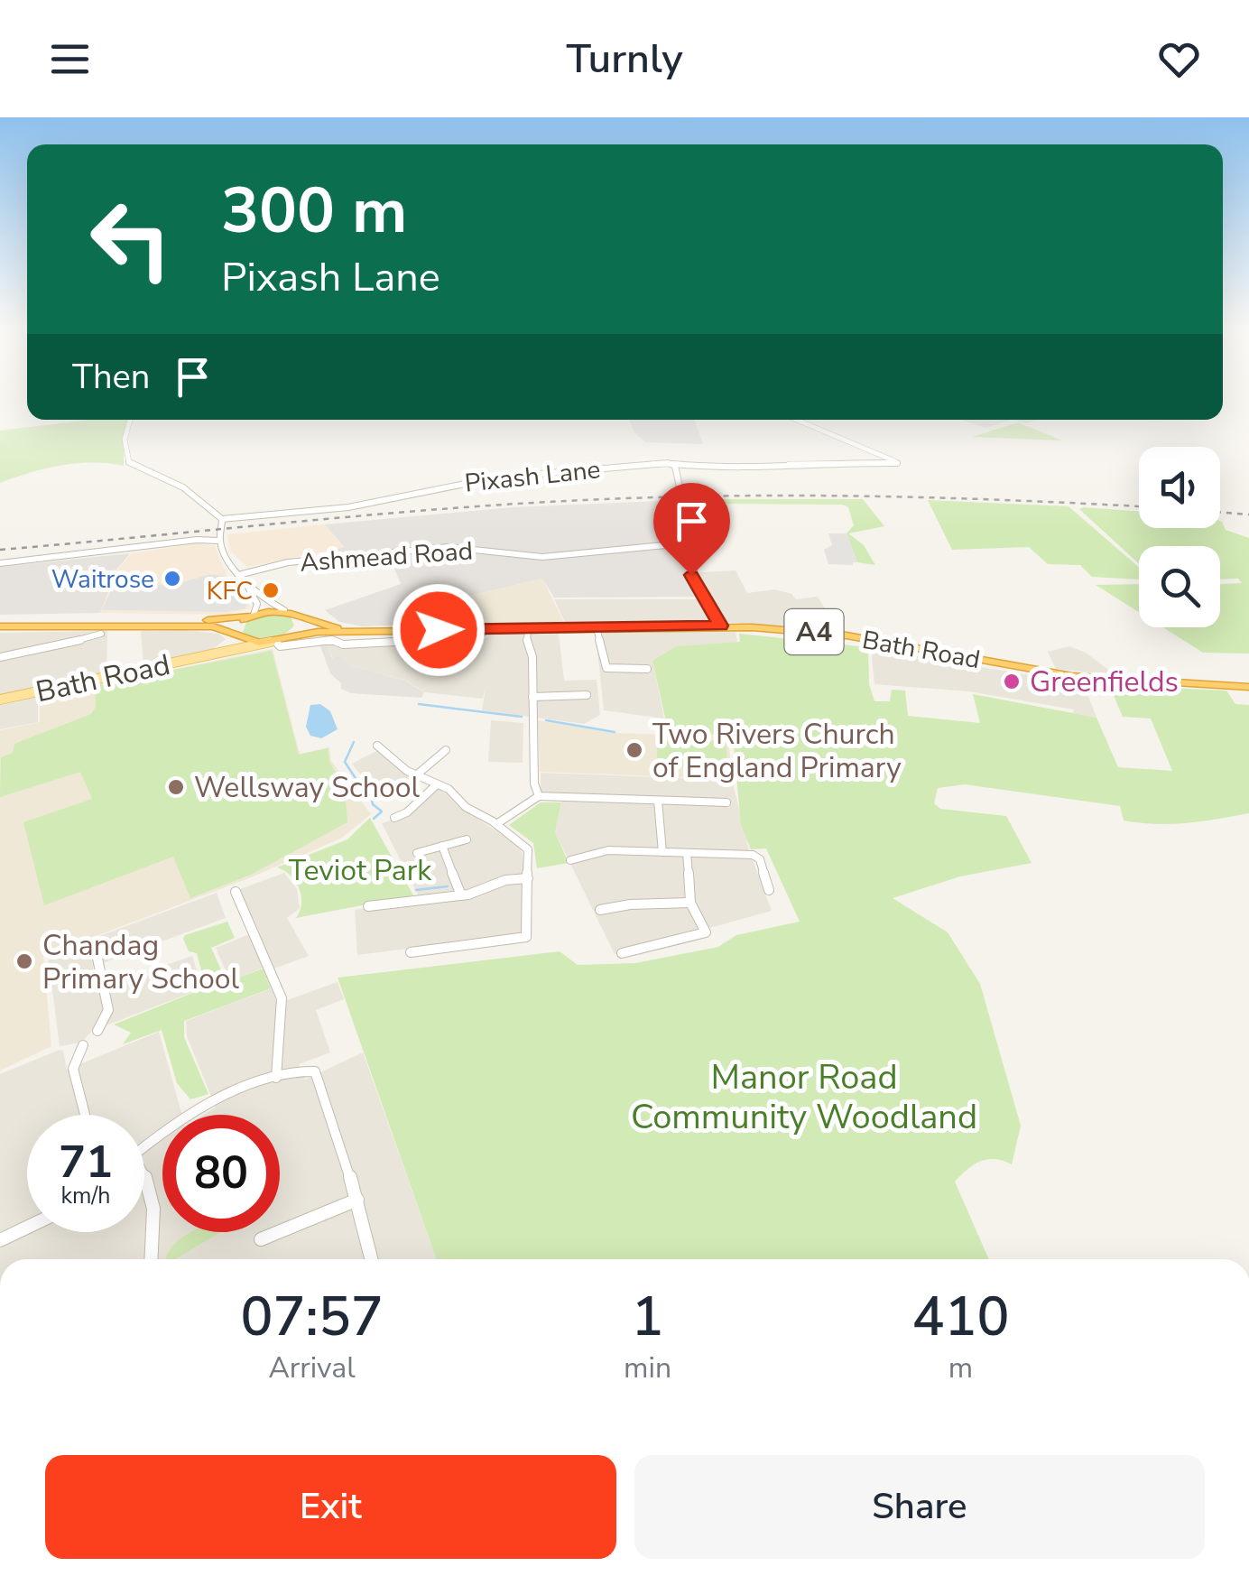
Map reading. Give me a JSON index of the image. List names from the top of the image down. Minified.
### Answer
{"streets":{"highway":["A4","Bath Road"],"street":["Pixash Lane","Ashmead Road"]},"crossings":[["A4","Bath Road"]],"parks":["Teviot Park","Manor Road Community Woodland"],"places":["Waitrose","KFC","Greenfields","Two Rivers Church of England Primary","Wellsway School","Chandag Primary School"],"page":{"header":"Turnly","turn":["300 m","Pixash Lane"],"then":"Then","speed":"71 km/h","limit":"80","eta":["07:57","Arrival","1","min","410","m"],"buttons":["Exit","Share"]}}
